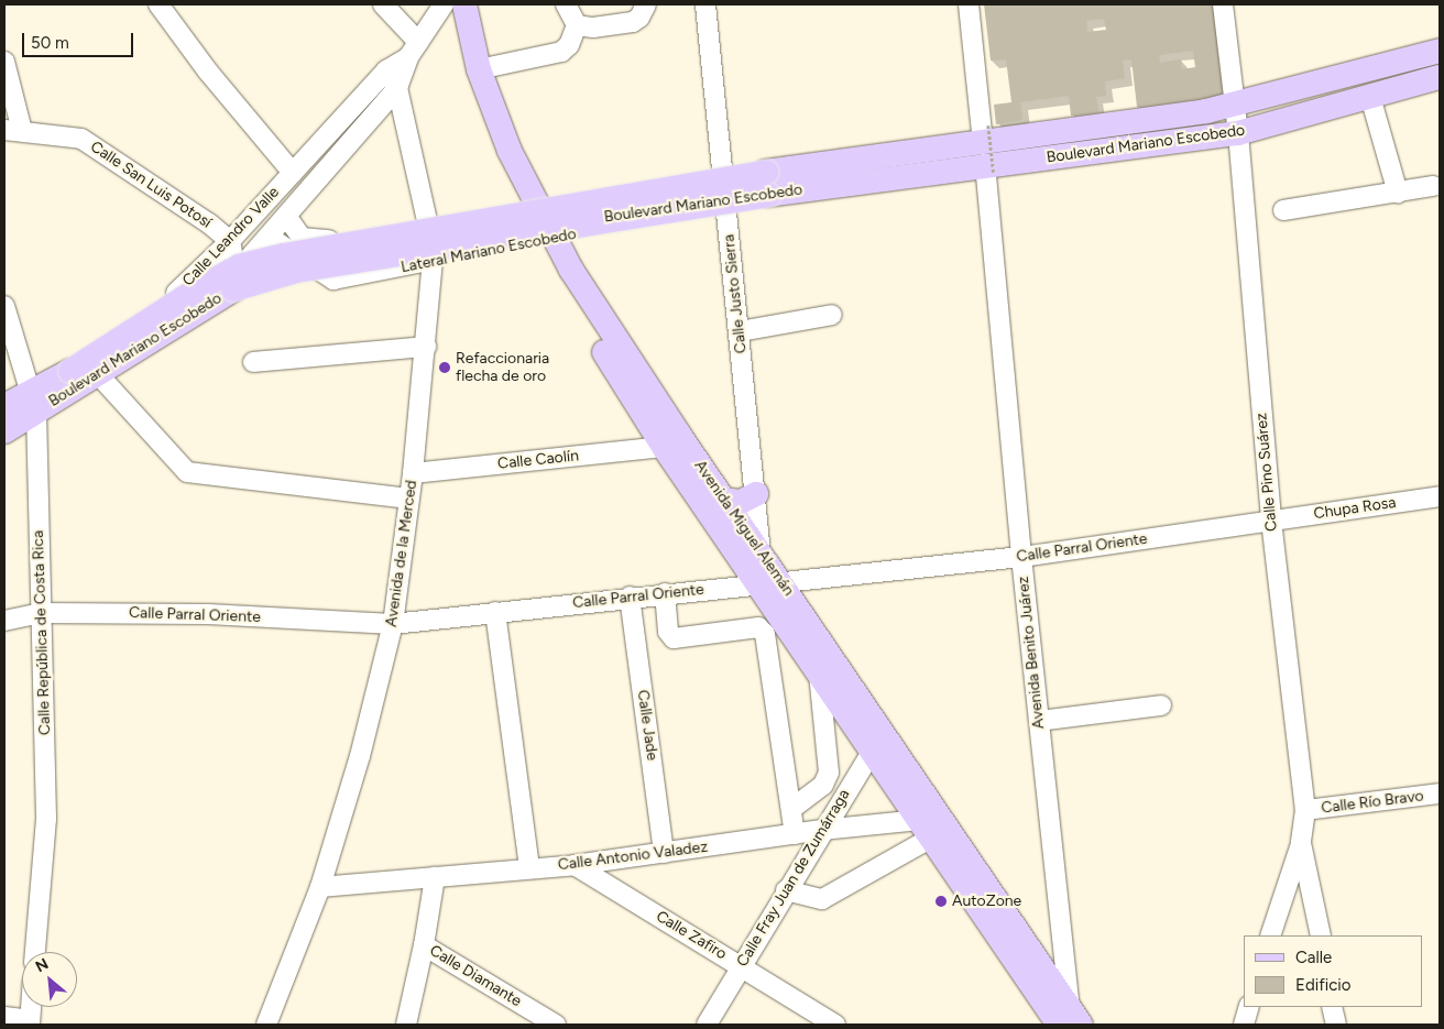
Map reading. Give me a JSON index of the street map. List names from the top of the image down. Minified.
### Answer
{"streets":{"main road":["Boulevard Mariano Escobedo","Avenida Miguel Alemán"],"street":["Calle San Luis Potosí","Calle Leandro Valle","Lateral Mariano Escobedo","Calle Justo Sierra","Calle Caolín","Calle Pino Suárez","Chupa Rosa","Calle Parral Oriente","Avenida de la Merced","Calle República de Costa Rica","Avenida Benito Juárez","Calle Jade","Calle Río Bravo","Calle Antonio Valadez","Calle Fray Juan de Zumárraga","Calle Zafiro","Calle Diamante"]},"crossings":[["Boulevard Mariano Escobedo","Calle Leandro Valle"],["Boulevard Mariano Escobedo","Lateral Mariano Escobedo"],["Boulevard Mariano Escobedo","Calle Pino Suárez"],["Boulevard Mariano Escobedo","Calle República de Costa Rica"],["Boulevard Mariano Escobedo","Avenida Benito Juárez"],["Calle San Luis Potosí","Calle Leandro Valle"],["Calle Leandro Valle","Lateral Mariano Escobedo"],["Calle Leandro Valle","Avenida de la Merced"],["Calle Leandro Valle","Calle República de Costa Rica"],["Lateral Mariano Escobedo","Calle Justo Sierra"],["Lateral Mariano Escobedo","Avenida Miguel Alemán"],["Lateral Mariano Escobedo","Avenida de la Merced"],["Lateral Mariano Escobedo","Avenida Benito Juárez"],["Calle Justo Sierra","Avenida Miguel Alemán"],["Calle Justo Sierra","Calle Parral Oriente"],["Calle Caolín","Avenida Miguel Alemán"],["Calle Caolín","Avenida de la Merced"],["Calle Pino Suárez","Chupa Rosa"],["Calle Pino Suárez","Calle Parral Oriente"],["Calle Pino Suárez","Calle Río Bravo"],["Chupa Rosa","Calle Parral Oriente"],["Avenida Miguel Alemán","Calle Parral Oriente"],["Avenida Miguel Alemán","Avenida Benito Juárez"],["Avenida Miguel Alemán","Calle Antonio Valadez"],["Avenida Miguel Alemán","Calle Fray Juan de Zumárraga"],["Calle Parral Oriente","Avenida de la Merced"],["Calle Parral Oriente","Calle República de Costa Rica"],["Calle Parral Oriente","Avenida Benito Juárez"],["Calle Parral Oriente","Calle Jade"],["Avenida de la Merced","Calle Antonio Valadez"],["Calle Jade","Calle Antonio Valadez"],["Calle Antonio Valadez","Calle Fray Juan de Zumárraga"],["Calle Antonio Valadez","Calle Zafiro"],["Calle Fray Juan de Zumárraga","Calle Zafiro"]],"places":["Refaccionaria flecha de oro","AutoZone"],"legend":["Calle","Edificio"],"scale_bar":"50 m","north":"top left"}
